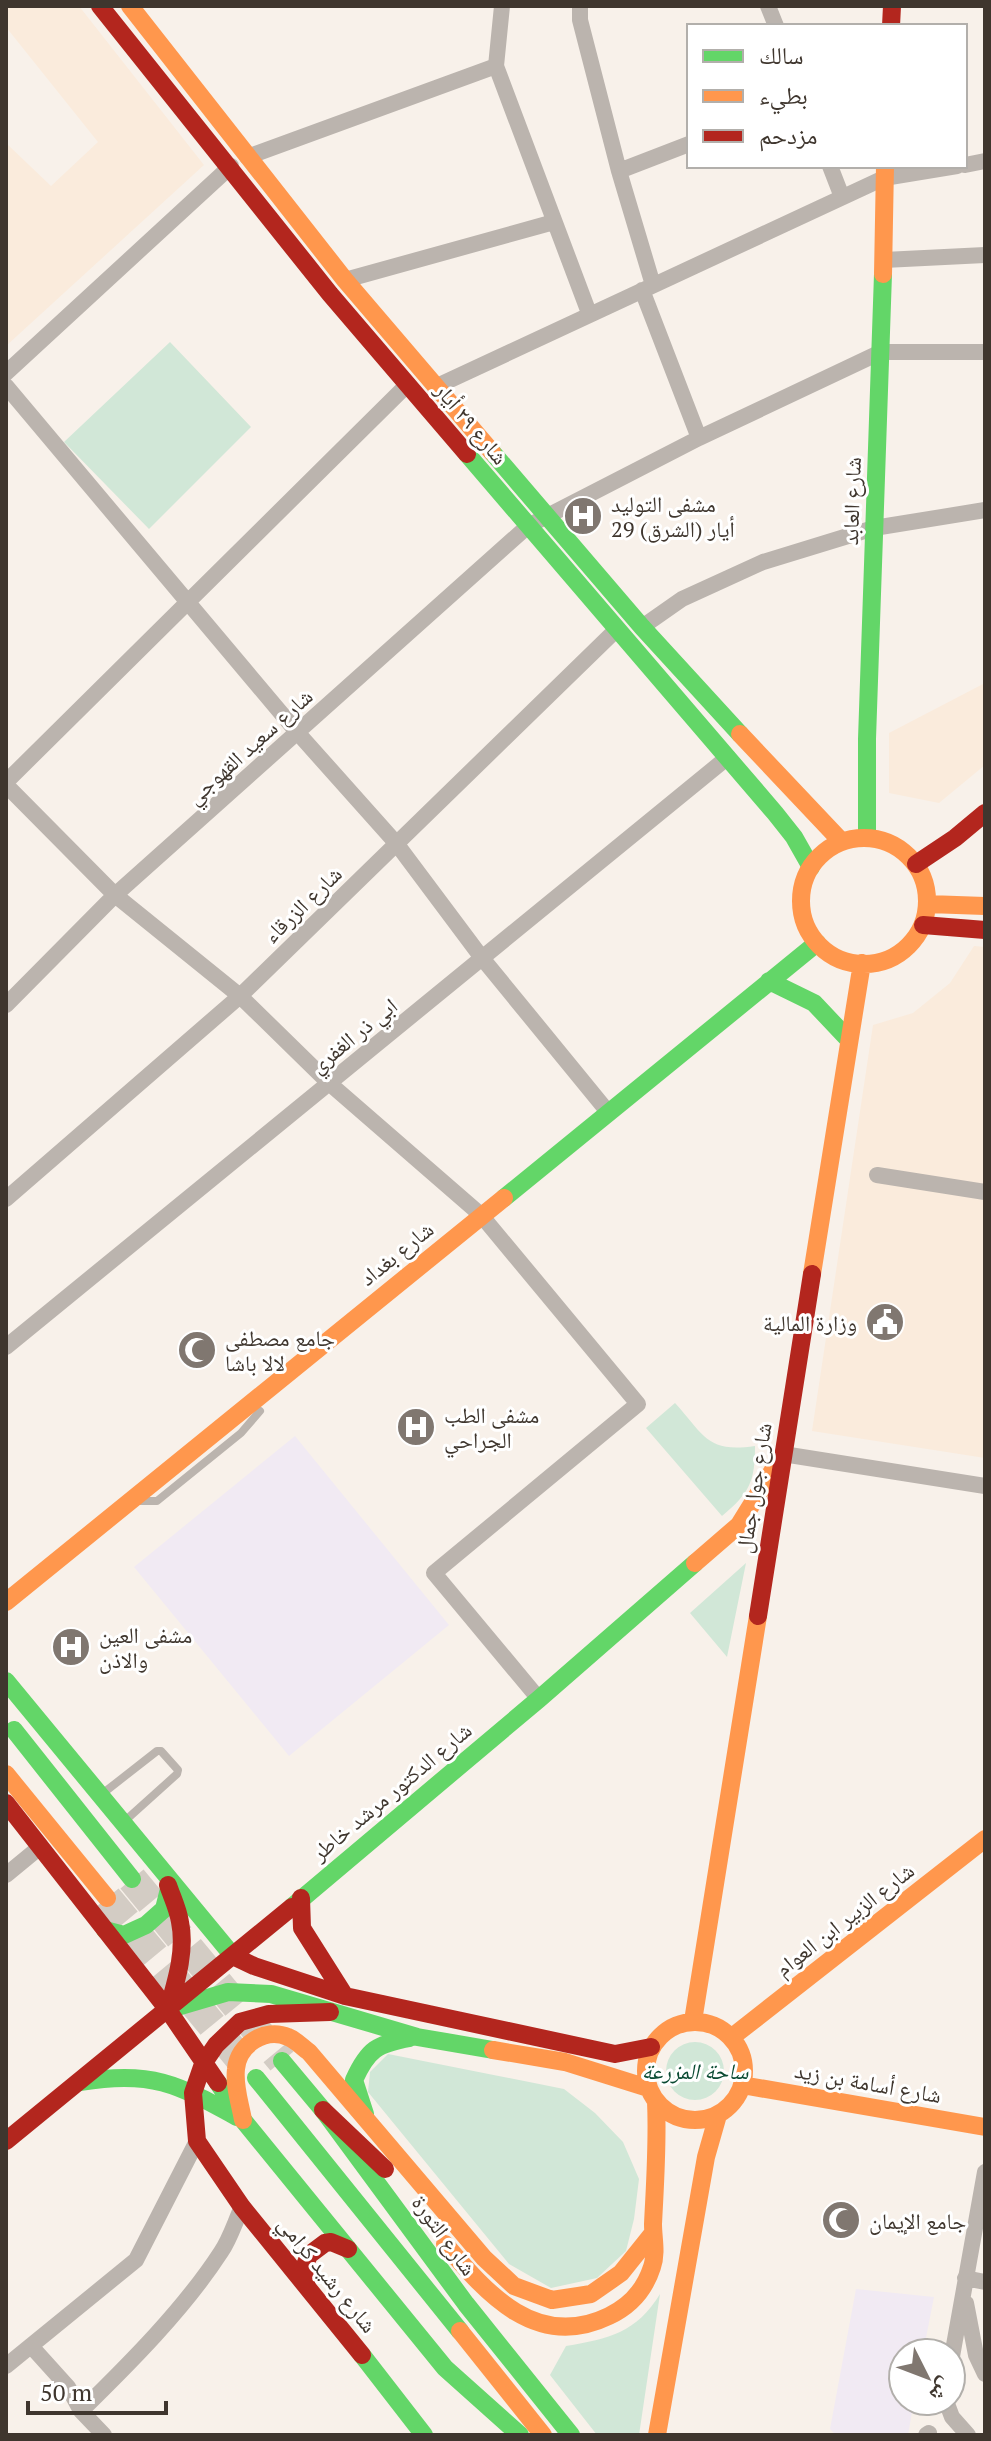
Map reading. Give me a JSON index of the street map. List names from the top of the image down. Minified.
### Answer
{"streets":{"main road":["شارع ٢٩ أيار","شارع العابد","شارع بغداد","شارع جول جمال","شارع الدكتور مرشد خاطر","شارع الزبير ابن العوام","شارع أسامة بن زيد","شارع الثورة","شارع رشيد كرامي"],"street":["شارع سعيد القهوجي","شارع الزرقاء","ابي ذر الغفري"]},"crossings":[["شارع ٢٩ أيار","شارع العابد"],["شارع ٢٩ أيار","شارع سعيد القهوجي"],["شارع ٢٩ أيار","شارع الزرقاء"],["شارع ٢٩ أيار","ابي ذر الغفري"],["شارع ٢٩ أيار","شارع بغداد"],["شارع ٢٩ أيار","شارع جول جمال"],["شارع العابد","شارع سعيد القهوجي"],["شارع العابد","شارع بغداد"],["شارع العابد","شارع جول جمال"],["شارع بغداد","شارع جول جمال"],["شارع جول جمال","شارع الدكتور مرشد خاطر"],["شارع جول جمال","شارع الزبير ابن العوام"],["شارع جول جمال","شارع أسامة بن زيد"],["شارع الزبير ابن العوام","شارع أسامة بن زيد"]],"parks":["ساحة المزرعة"],"places":{"hospital":["مشفى التوليد 29 أيار (الشرق)","مشفى الطب الجراحي","مشفى العين والاذن"],"public building":["وزارة المالية"],"mosque":["جامع مصطفى لالا باشا","جامع الإيمان"]},"legend":["سالك","بطيء","مزدحم"],"scale_bar":"50 m","north":"bottom right"}
